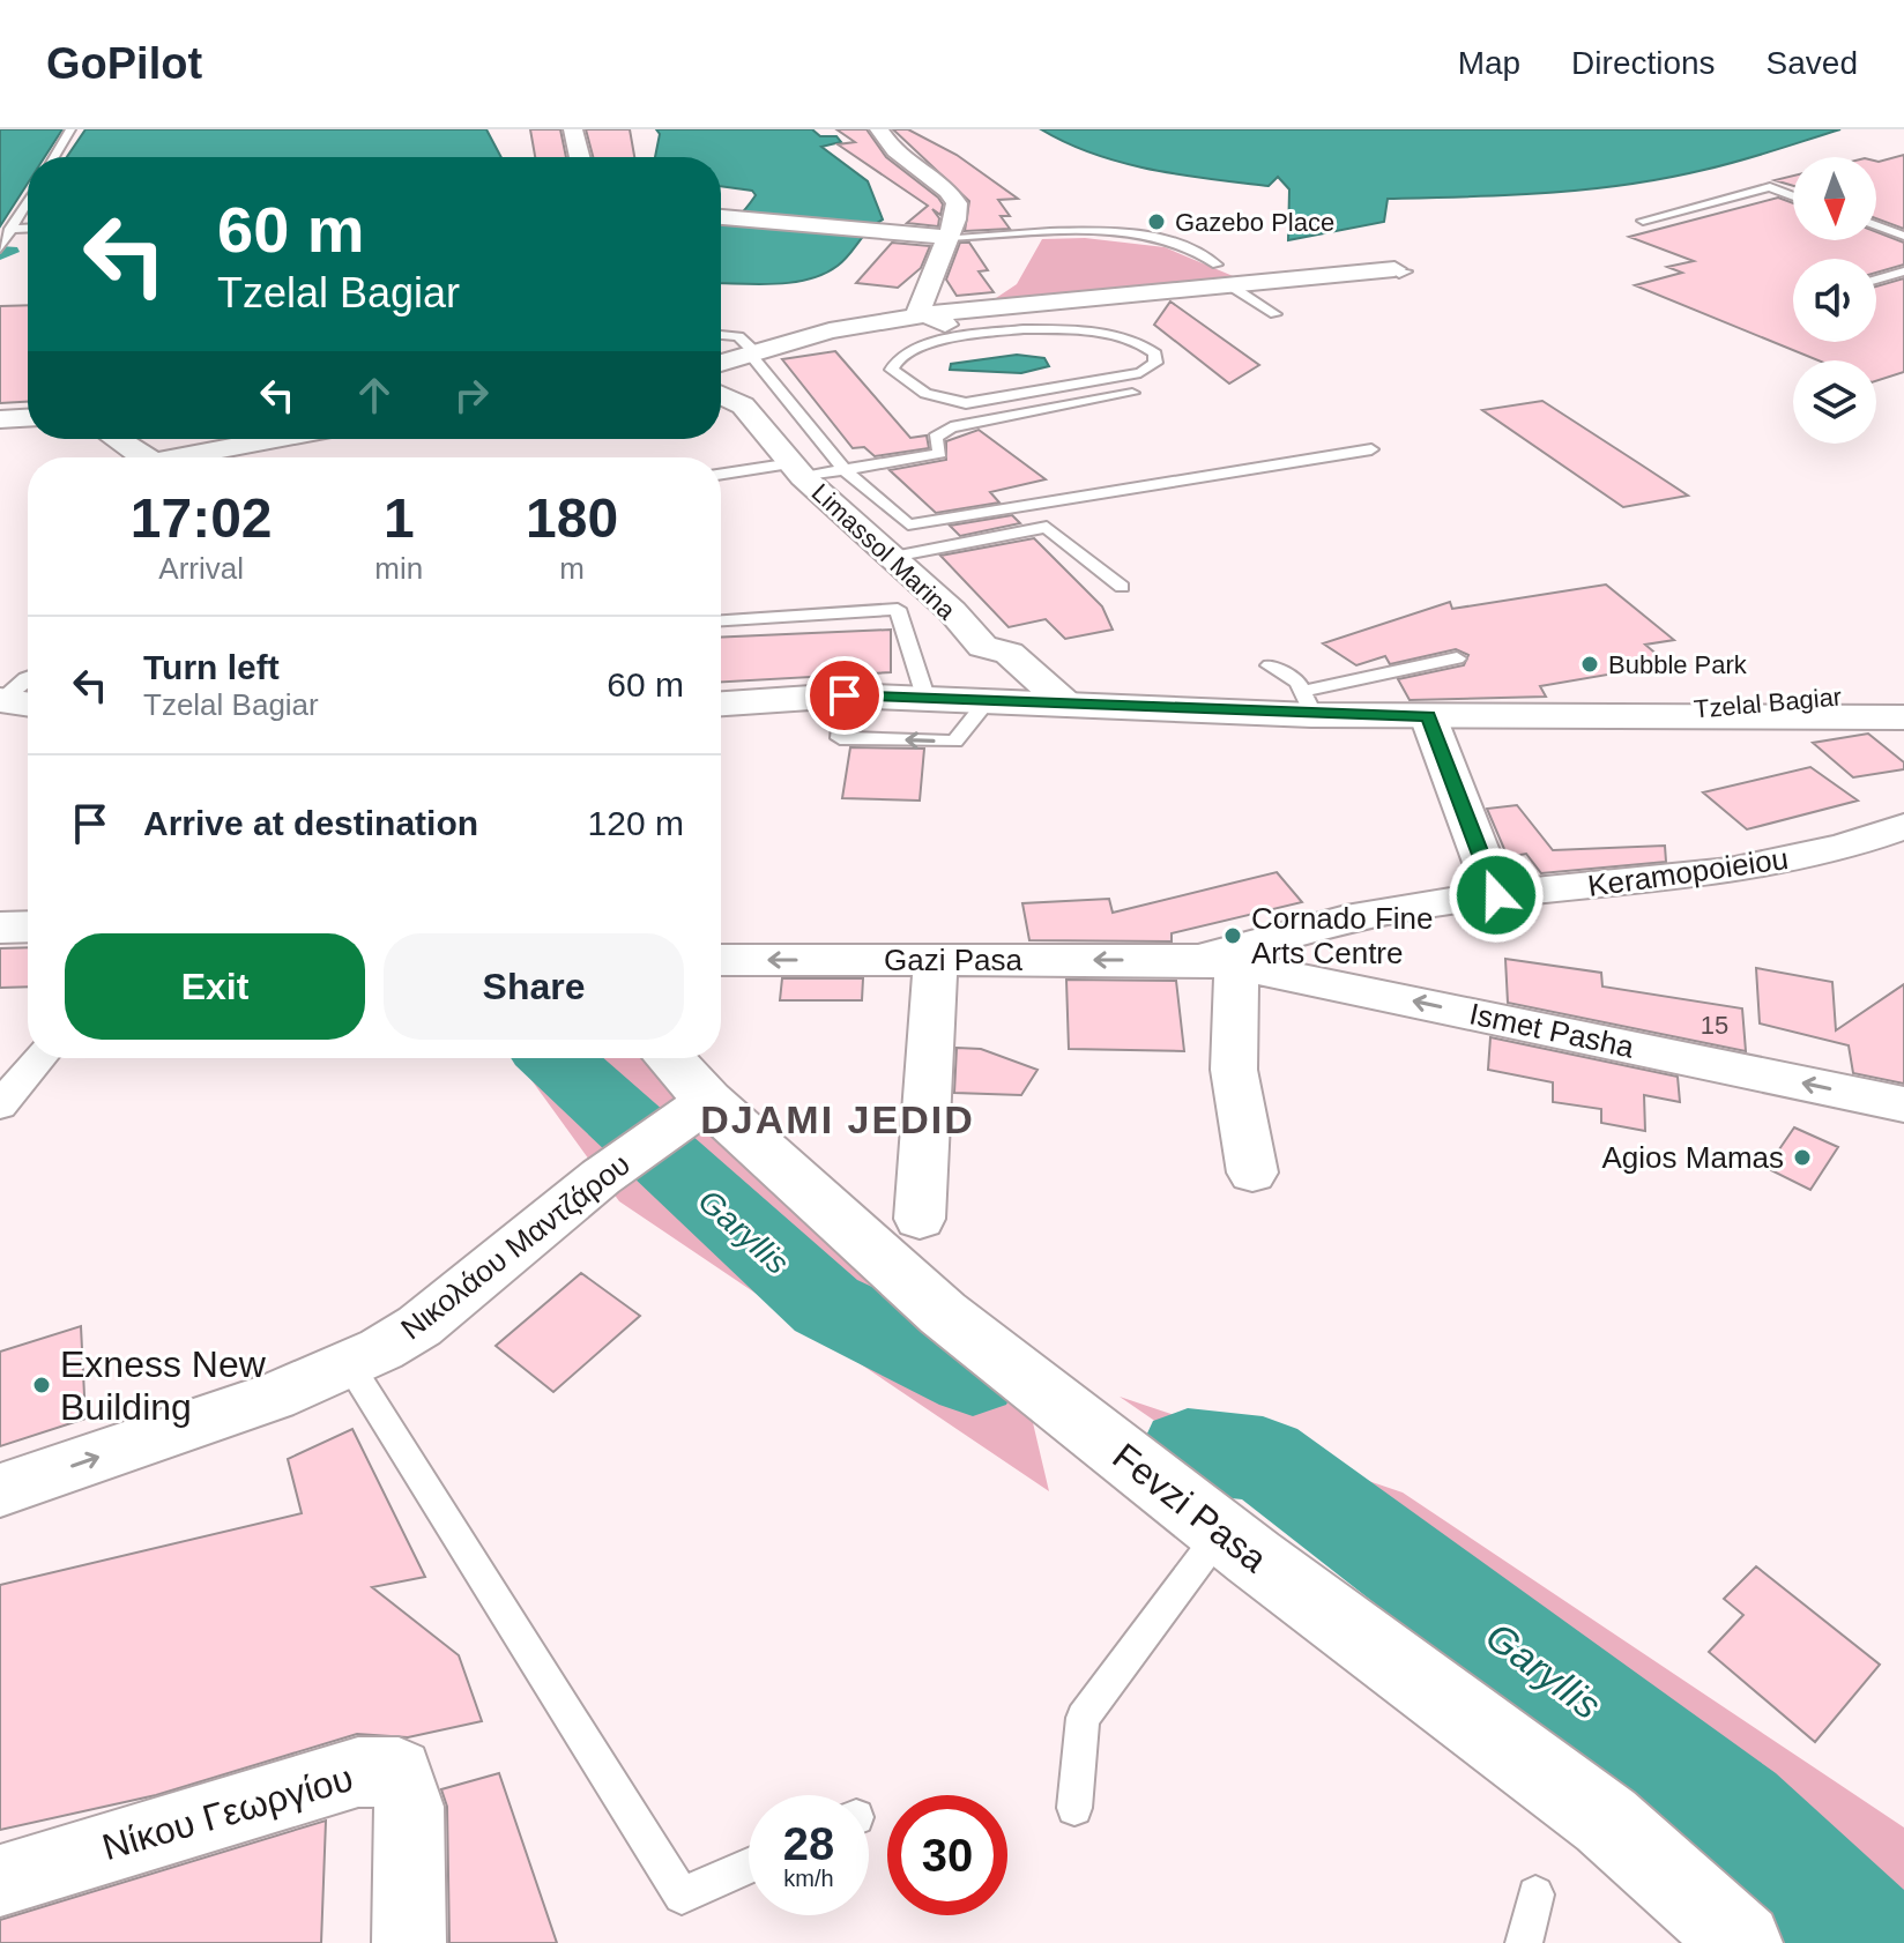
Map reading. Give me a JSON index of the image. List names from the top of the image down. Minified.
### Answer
{"streets":{"main road":["Tzelal Bagiar","Fevzi Pasa"],"street":["Limassol Marina","Keramopoieiou","Gazi Pasa","Ismet Pasha","Νικολάου Μαντζάρου","Νίκου Γεωργίου"]},"crossings":[["Limassol Marina","Tzelal Bagiar"],["Keramopoieiou","Gazi Pasa"],["Keramopoieiou","Ismet Pasha"],["Gazi Pasa","Ismet Pasha"],["Νικολάου Μαντζάρου","Fevzi Pasa"]],"one_way":["Gazi Pasa","Ismet Pasha","Νικολάου Μαντζάρου"],"districts":["DJAMI JEDID"],"water":["Garyllis"],"places":["Gazebo Place","Bubble Park","Cornado Fine Arts Centre","Agios Mamas","Exness New Building"],"house_numbers":["15"],"north":"bottom","page":{"header":"GoPilot","nav":["Map","Directions","Saved"],"turn":["60 m","Tzelal Bagiar"],"eta":["17:02","Arrival","1","min","180","m"],"list":[{"name":"Turn left","note":"Tzelal Bagiar","value":"60 m"},{"name":"Arrive at destination","value":"120 m"}],"buttons":["Exit","Share"],"speed":"28 km/h","limit":"30"}}
